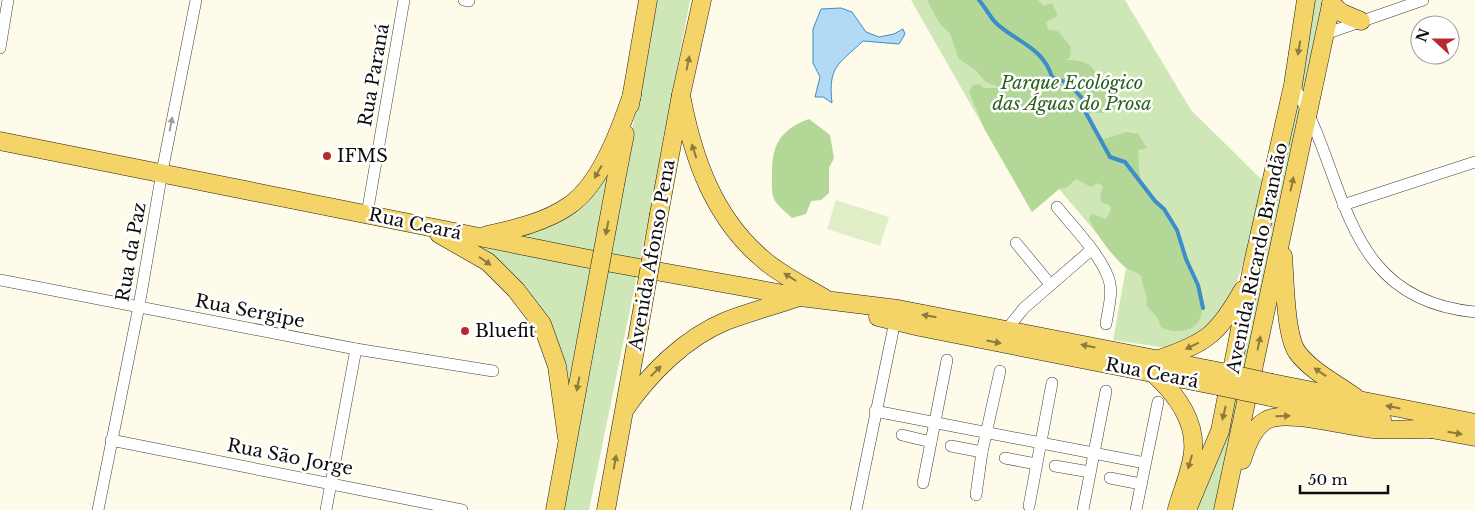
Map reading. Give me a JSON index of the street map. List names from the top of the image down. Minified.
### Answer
{"streets":{"main road":["Rua Ceará","Avenida Afonso Pena","Avenida Ricardo Brandão"],"street":["Rua Paraná","Rua da Paz","Rua Sergipe","Rua São Jorge"]},"crossings":[["Rua Paraná","Rua Ceará"],["Rua Ceará","Rua da Paz"],["Rua da Paz","Rua Sergipe"],["Rua da Paz","Rua São Jorge"]],"parks":["Parque Ecológico das Águas do Prosa"],"places":["IFMS","Bluefit"],"scale_bar":"50 m","north":"left"}
